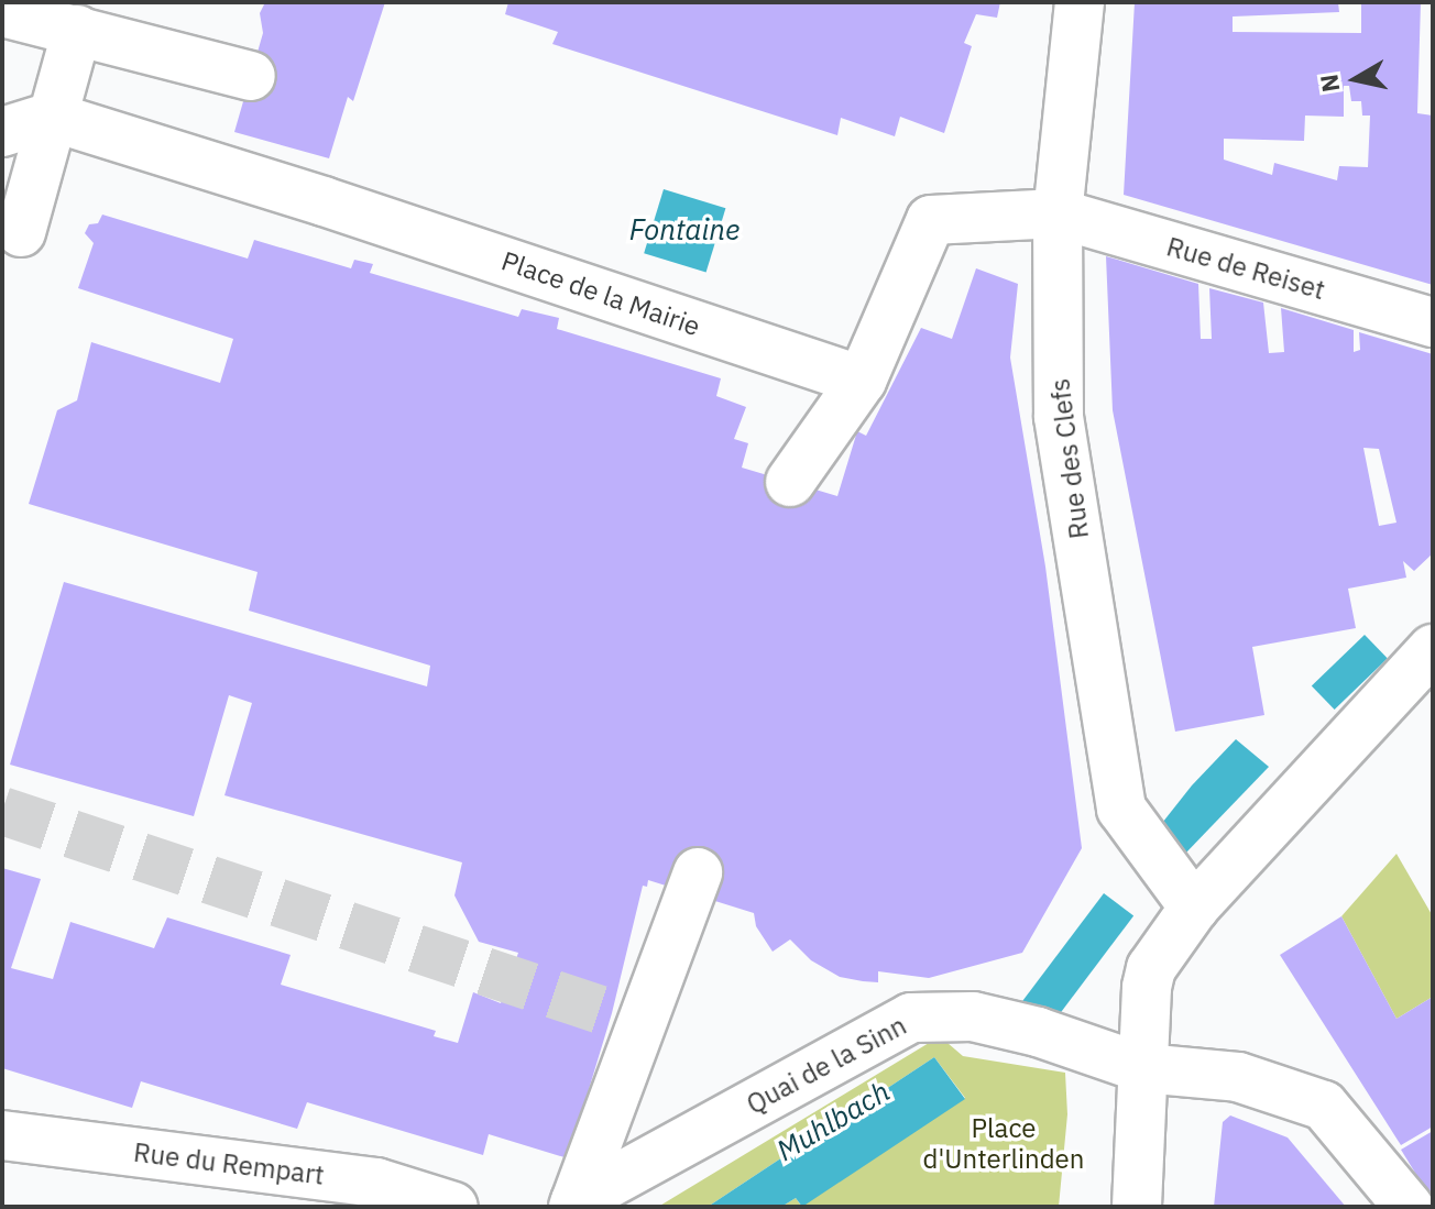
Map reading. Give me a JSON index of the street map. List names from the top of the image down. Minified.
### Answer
{"streets":{"street":["Rue de Reiset","Place de la Mairie","Rue des Clefs","Quai de la Sinn","Rue du Rempart"]},"crossings":[["Rue de Reiset","Rue des Clefs"]],"water":["Fontaine","Muhlbach"],"parks":["Place d'Unterlinden"],"north":"left"}
